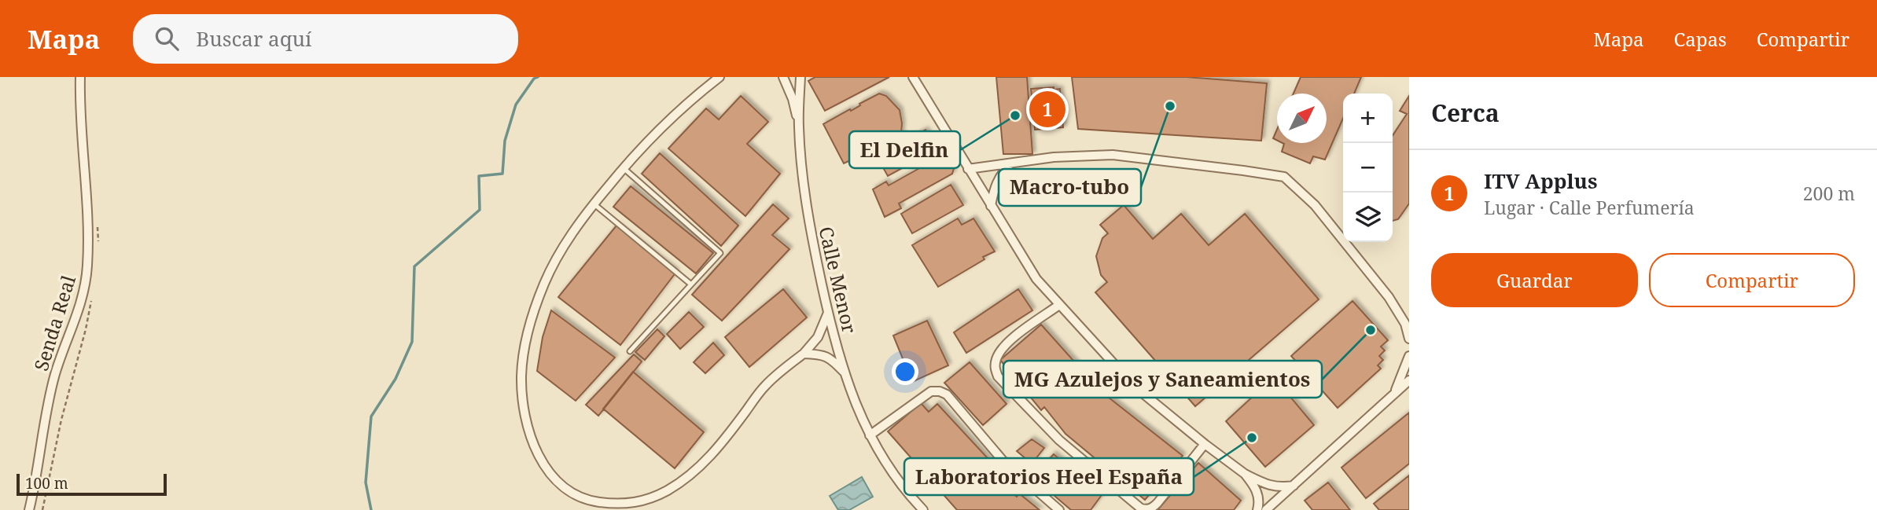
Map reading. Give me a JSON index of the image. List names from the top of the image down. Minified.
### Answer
{"streets":{"street":["Calle Menor","Senda Real"]},"places":["Macro-tubo","El Delfin","MG Azulejos y Saneamientos","Laboratorios Heel España"],"scale_bar":"100 m","north":"top right","page":{"header":"Mapa","search":"Buscar aquí","nav":["Mapa","Capas","Compartir"],"heading":"Cerca","pins":"1","map_buttons":["+","−"],"list":[{"mark":"1","name":"ITV Applus","note":"Lugar · Calle Perfumería","value":"200 m"}],"buttons":["Guardar","Compartir"],"scale":"100 m"}}
